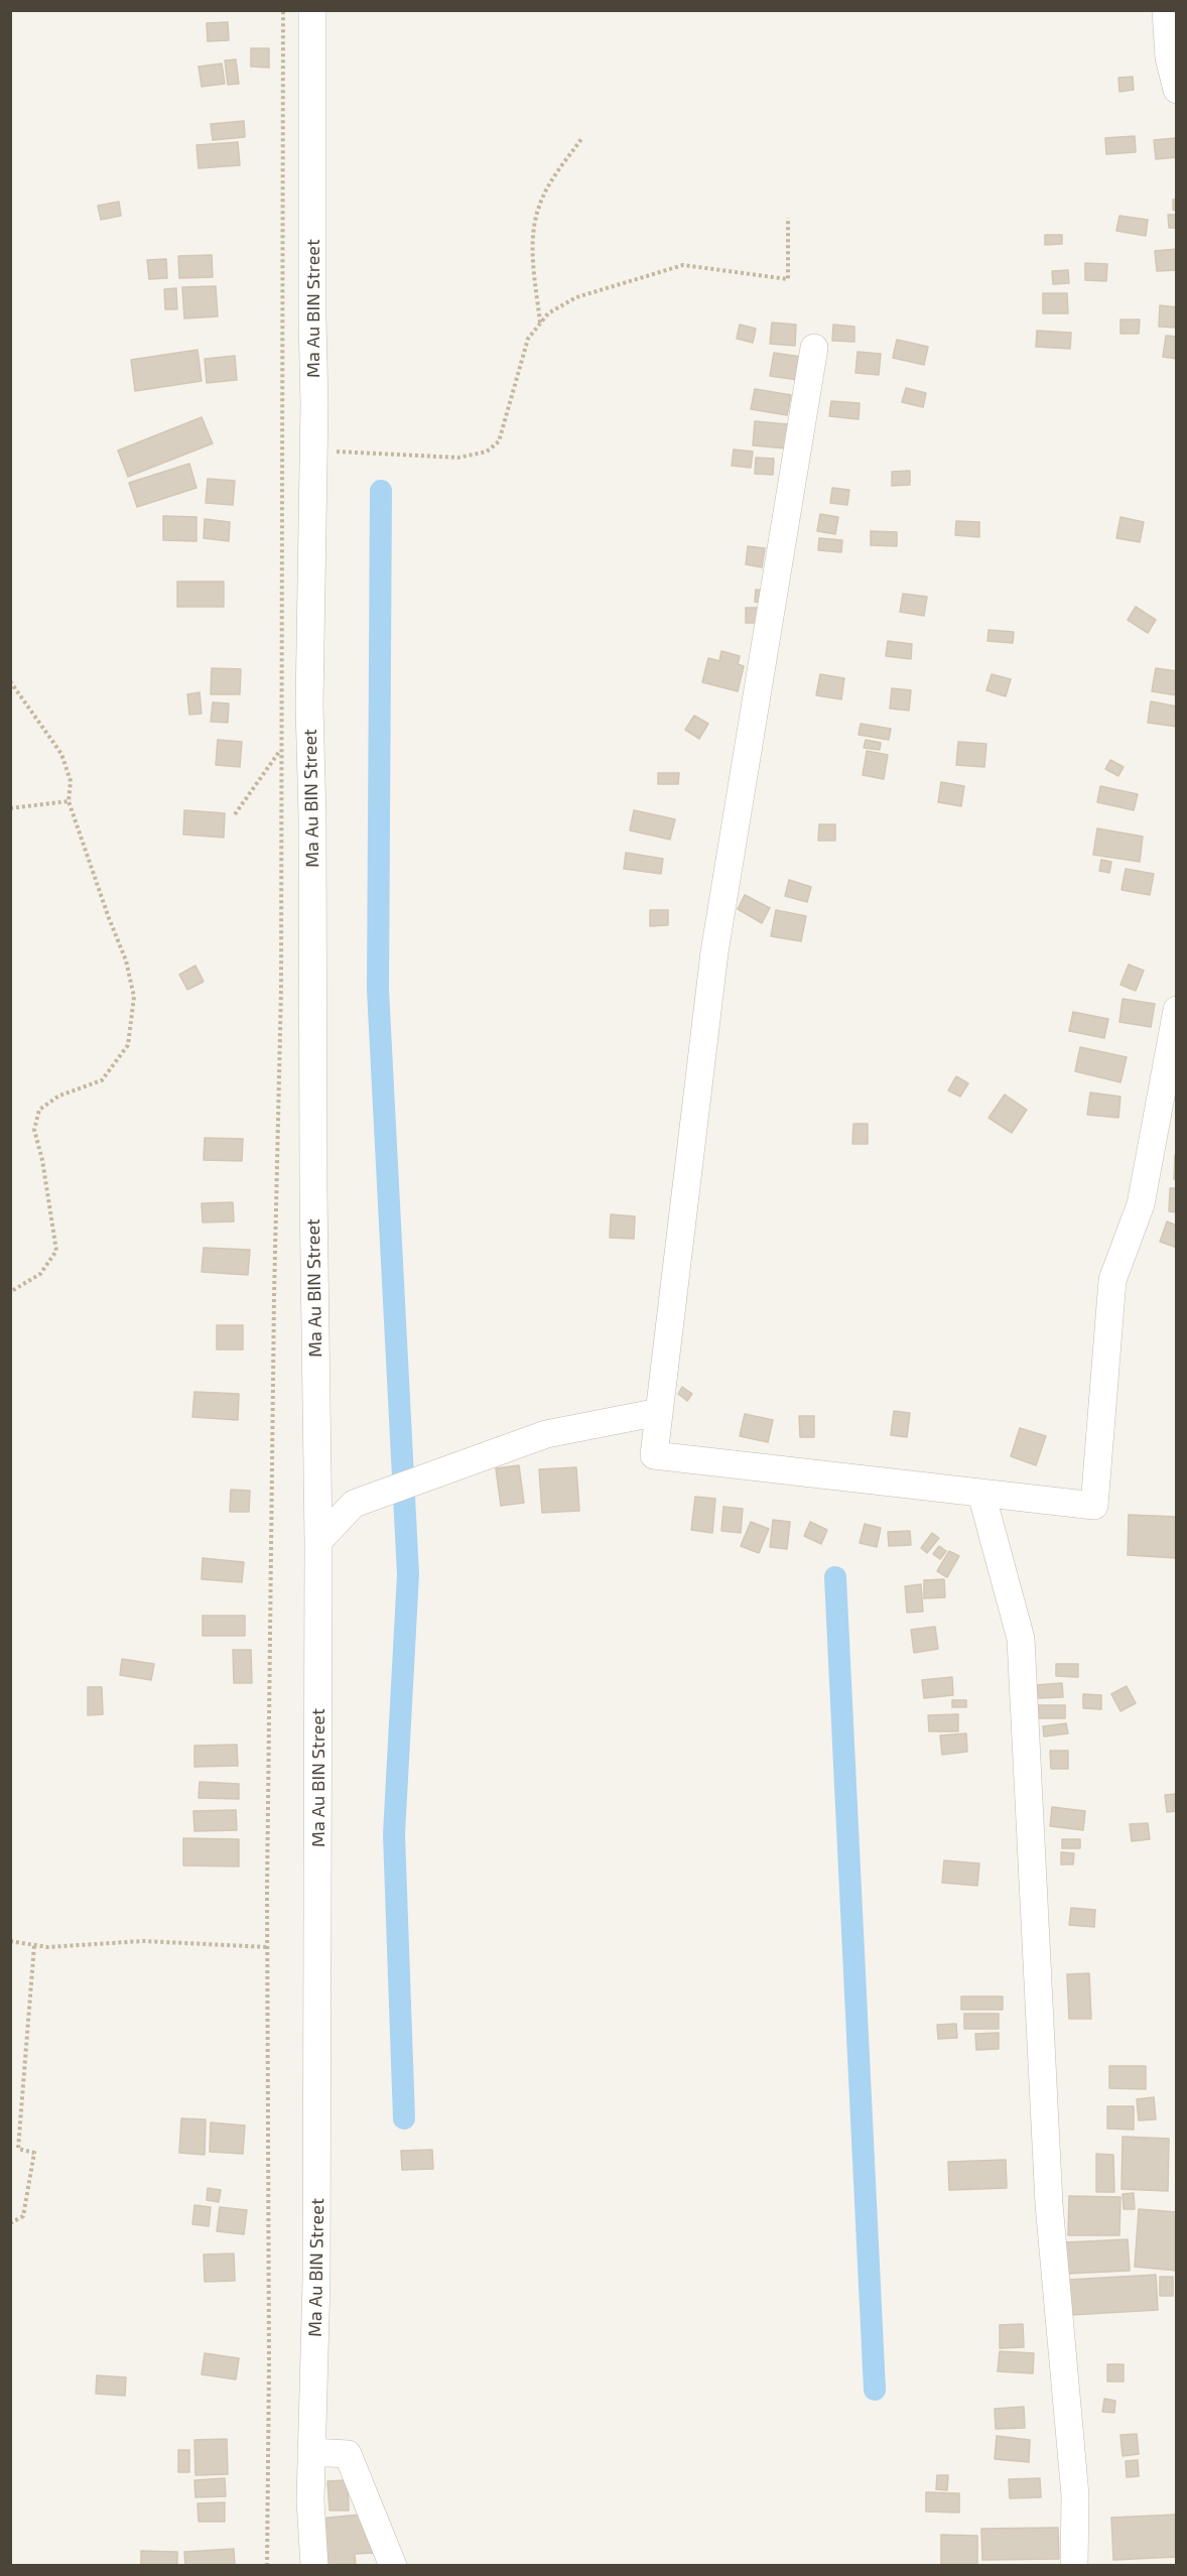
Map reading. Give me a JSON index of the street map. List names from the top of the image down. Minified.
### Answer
{"streets":{"street":["Ma Au BIN Street"]}}
